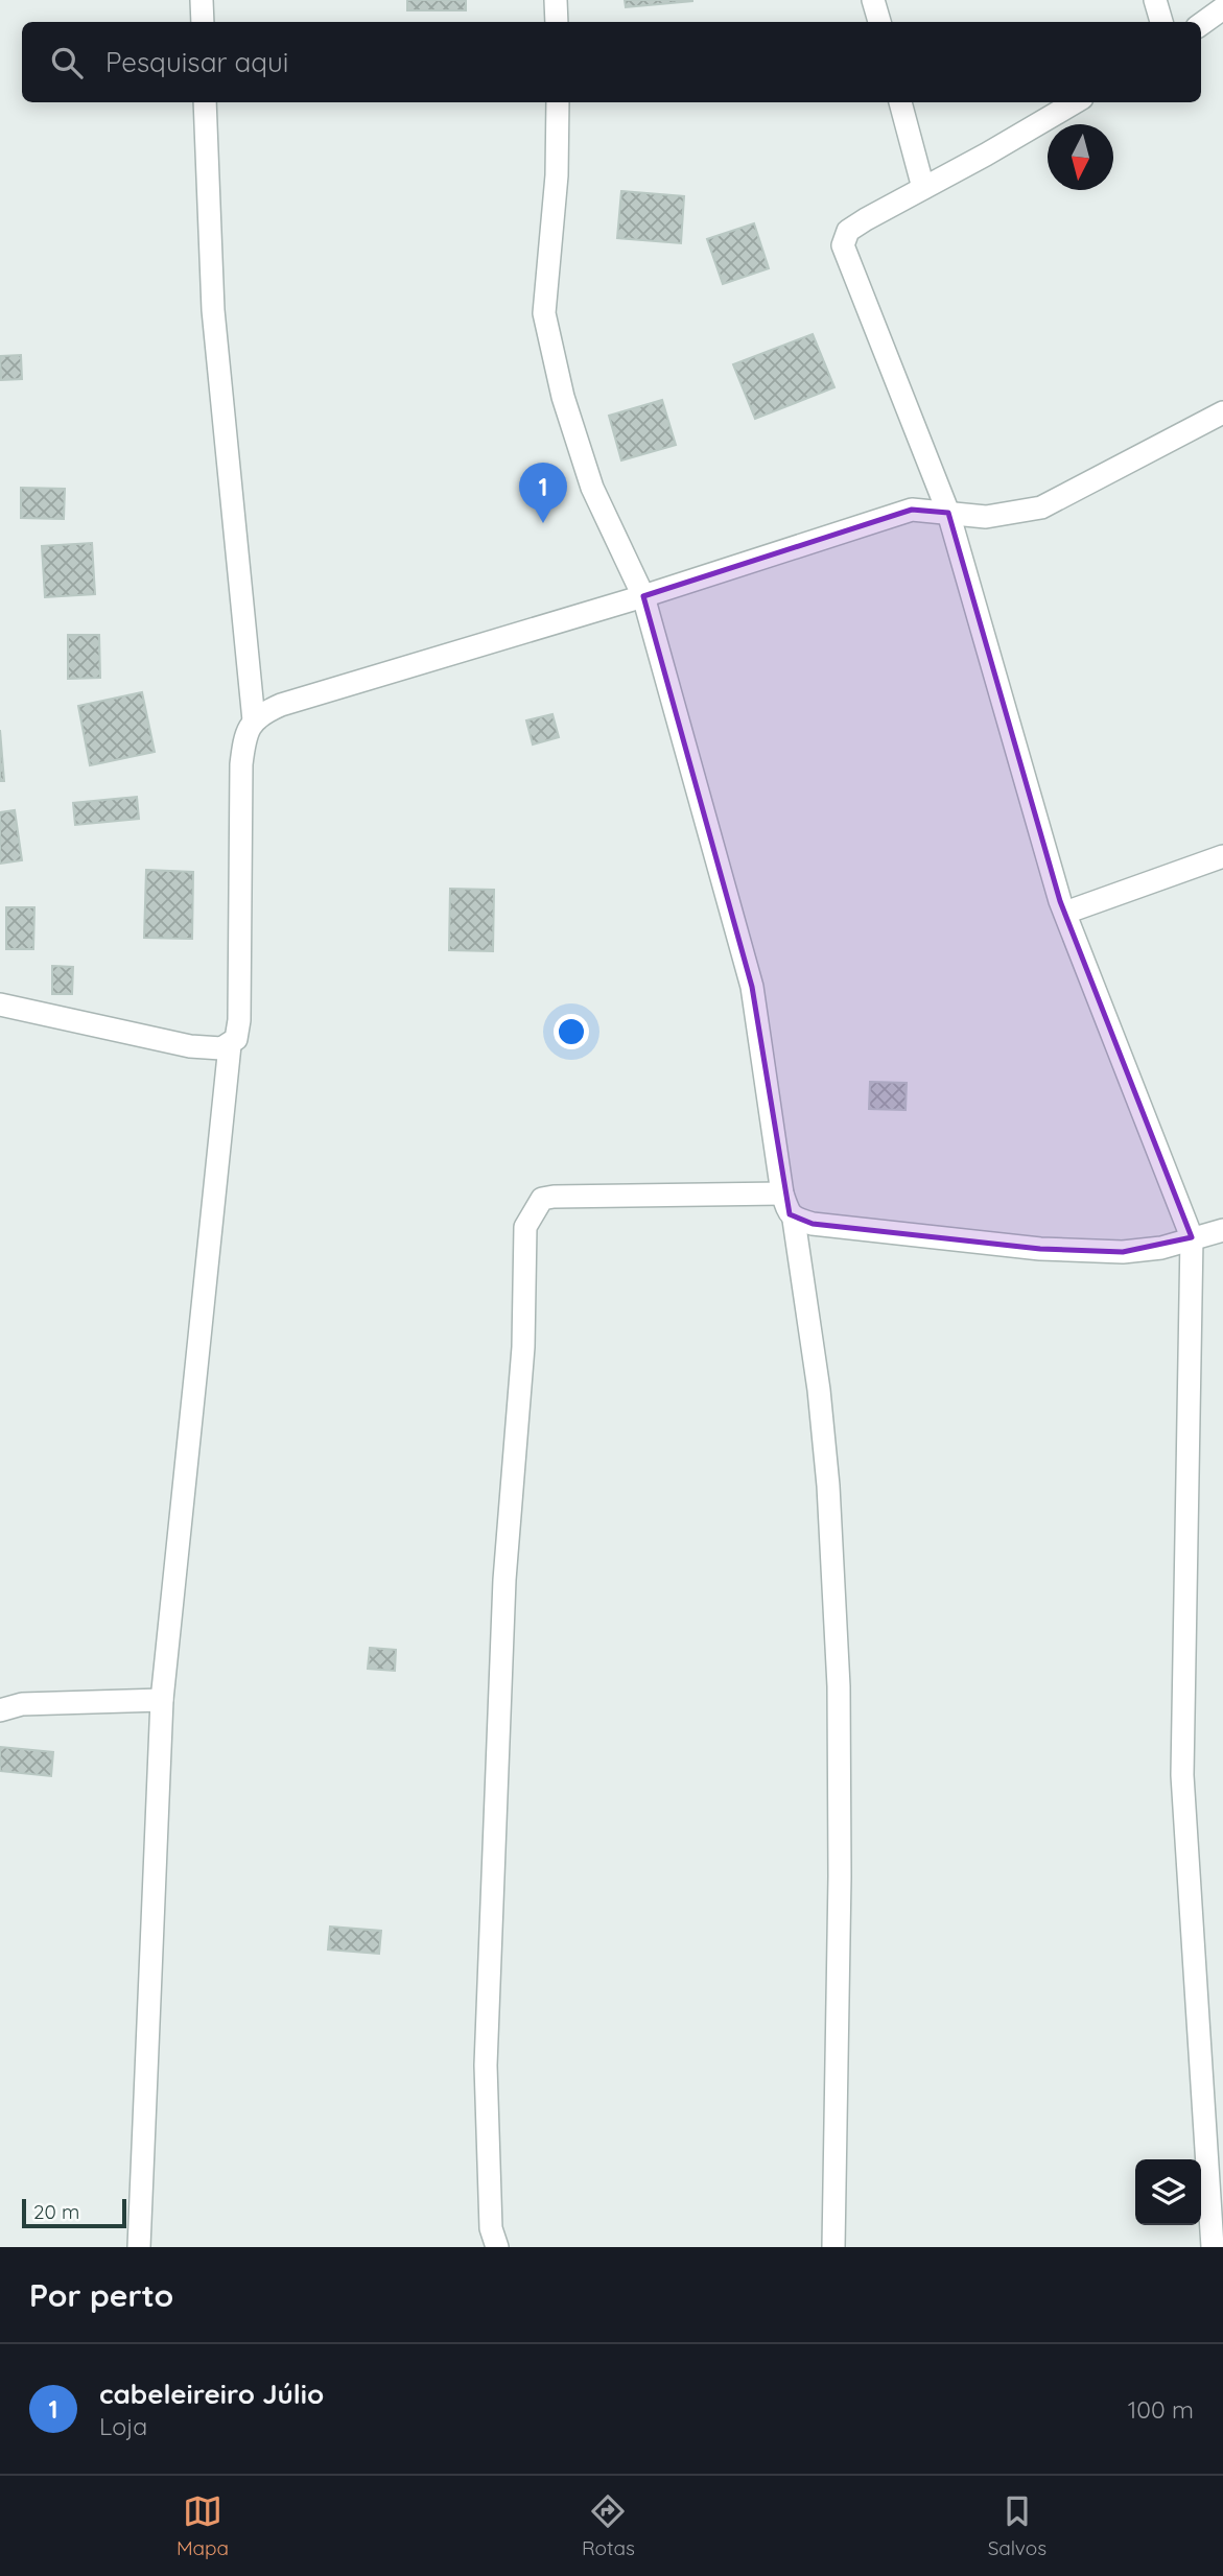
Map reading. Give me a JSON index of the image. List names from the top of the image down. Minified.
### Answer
{"scale_bar":"20 m","north":"bottom","page":{"search":"Pesquisar aqui","pins":"1","scale":"20 m","heading":"Por perto","list":[{"mark":"1","name":"cabeleireiro Júlio","note":"Loja","value":"100 m"}],"nav":["Mapa","Rotas","Salvos"]}}
